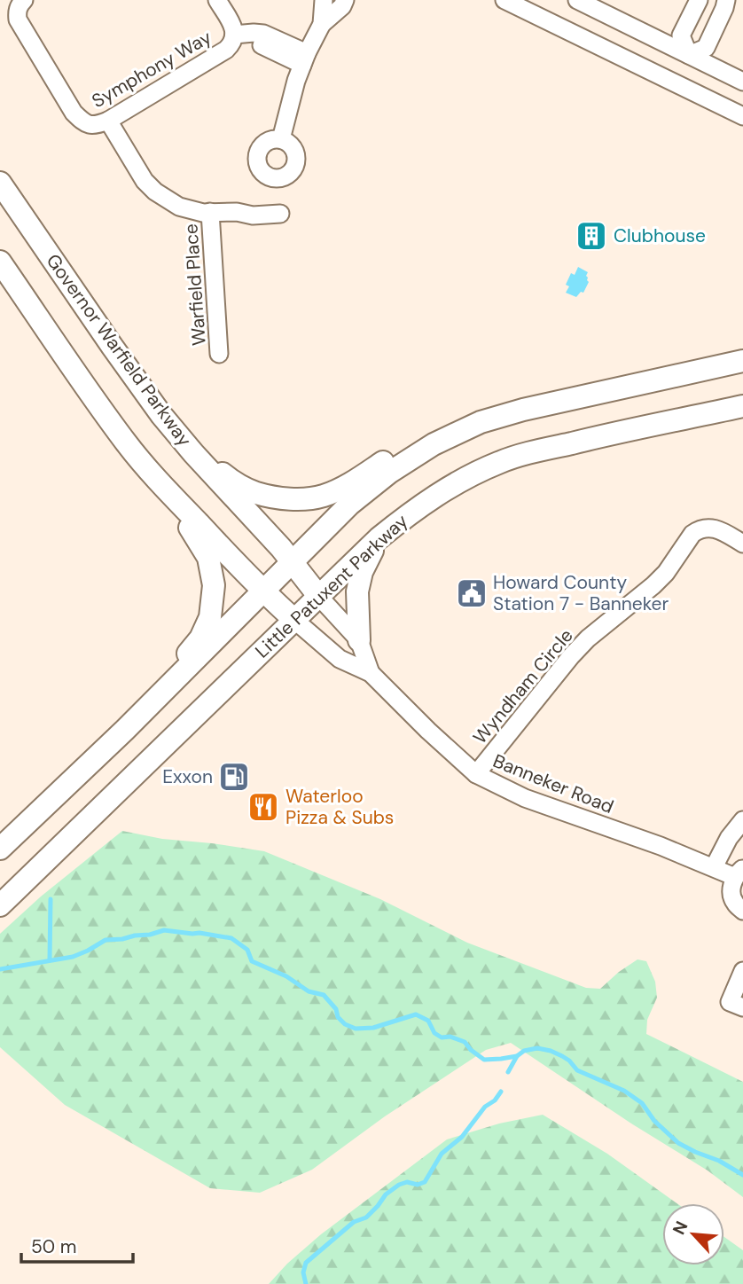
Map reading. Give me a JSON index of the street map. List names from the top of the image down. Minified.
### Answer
{"streets":{"main road":["Governor Warfield Parkway","Little Patuxent Parkway"],"street":["Symphony Way","Warfield Place","Wyndham Circle","Banneker Road"]},"crossings":[["Symphony Way","Warfield Place"],["Governor Warfield Parkway","Little Patuxent Parkway"],["Little Patuxent Parkway","Banneker Road"],["Wyndham Circle","Banneker Road"]],"places":{"building":["Clubhouse"],"public building":["Howard County Station 7 - Banneker"],"fuel station":["Exxon"],"restaurant":["Waterloo Pizza & Subs"]},"scale_bar":"50 m","north":"top left"}
